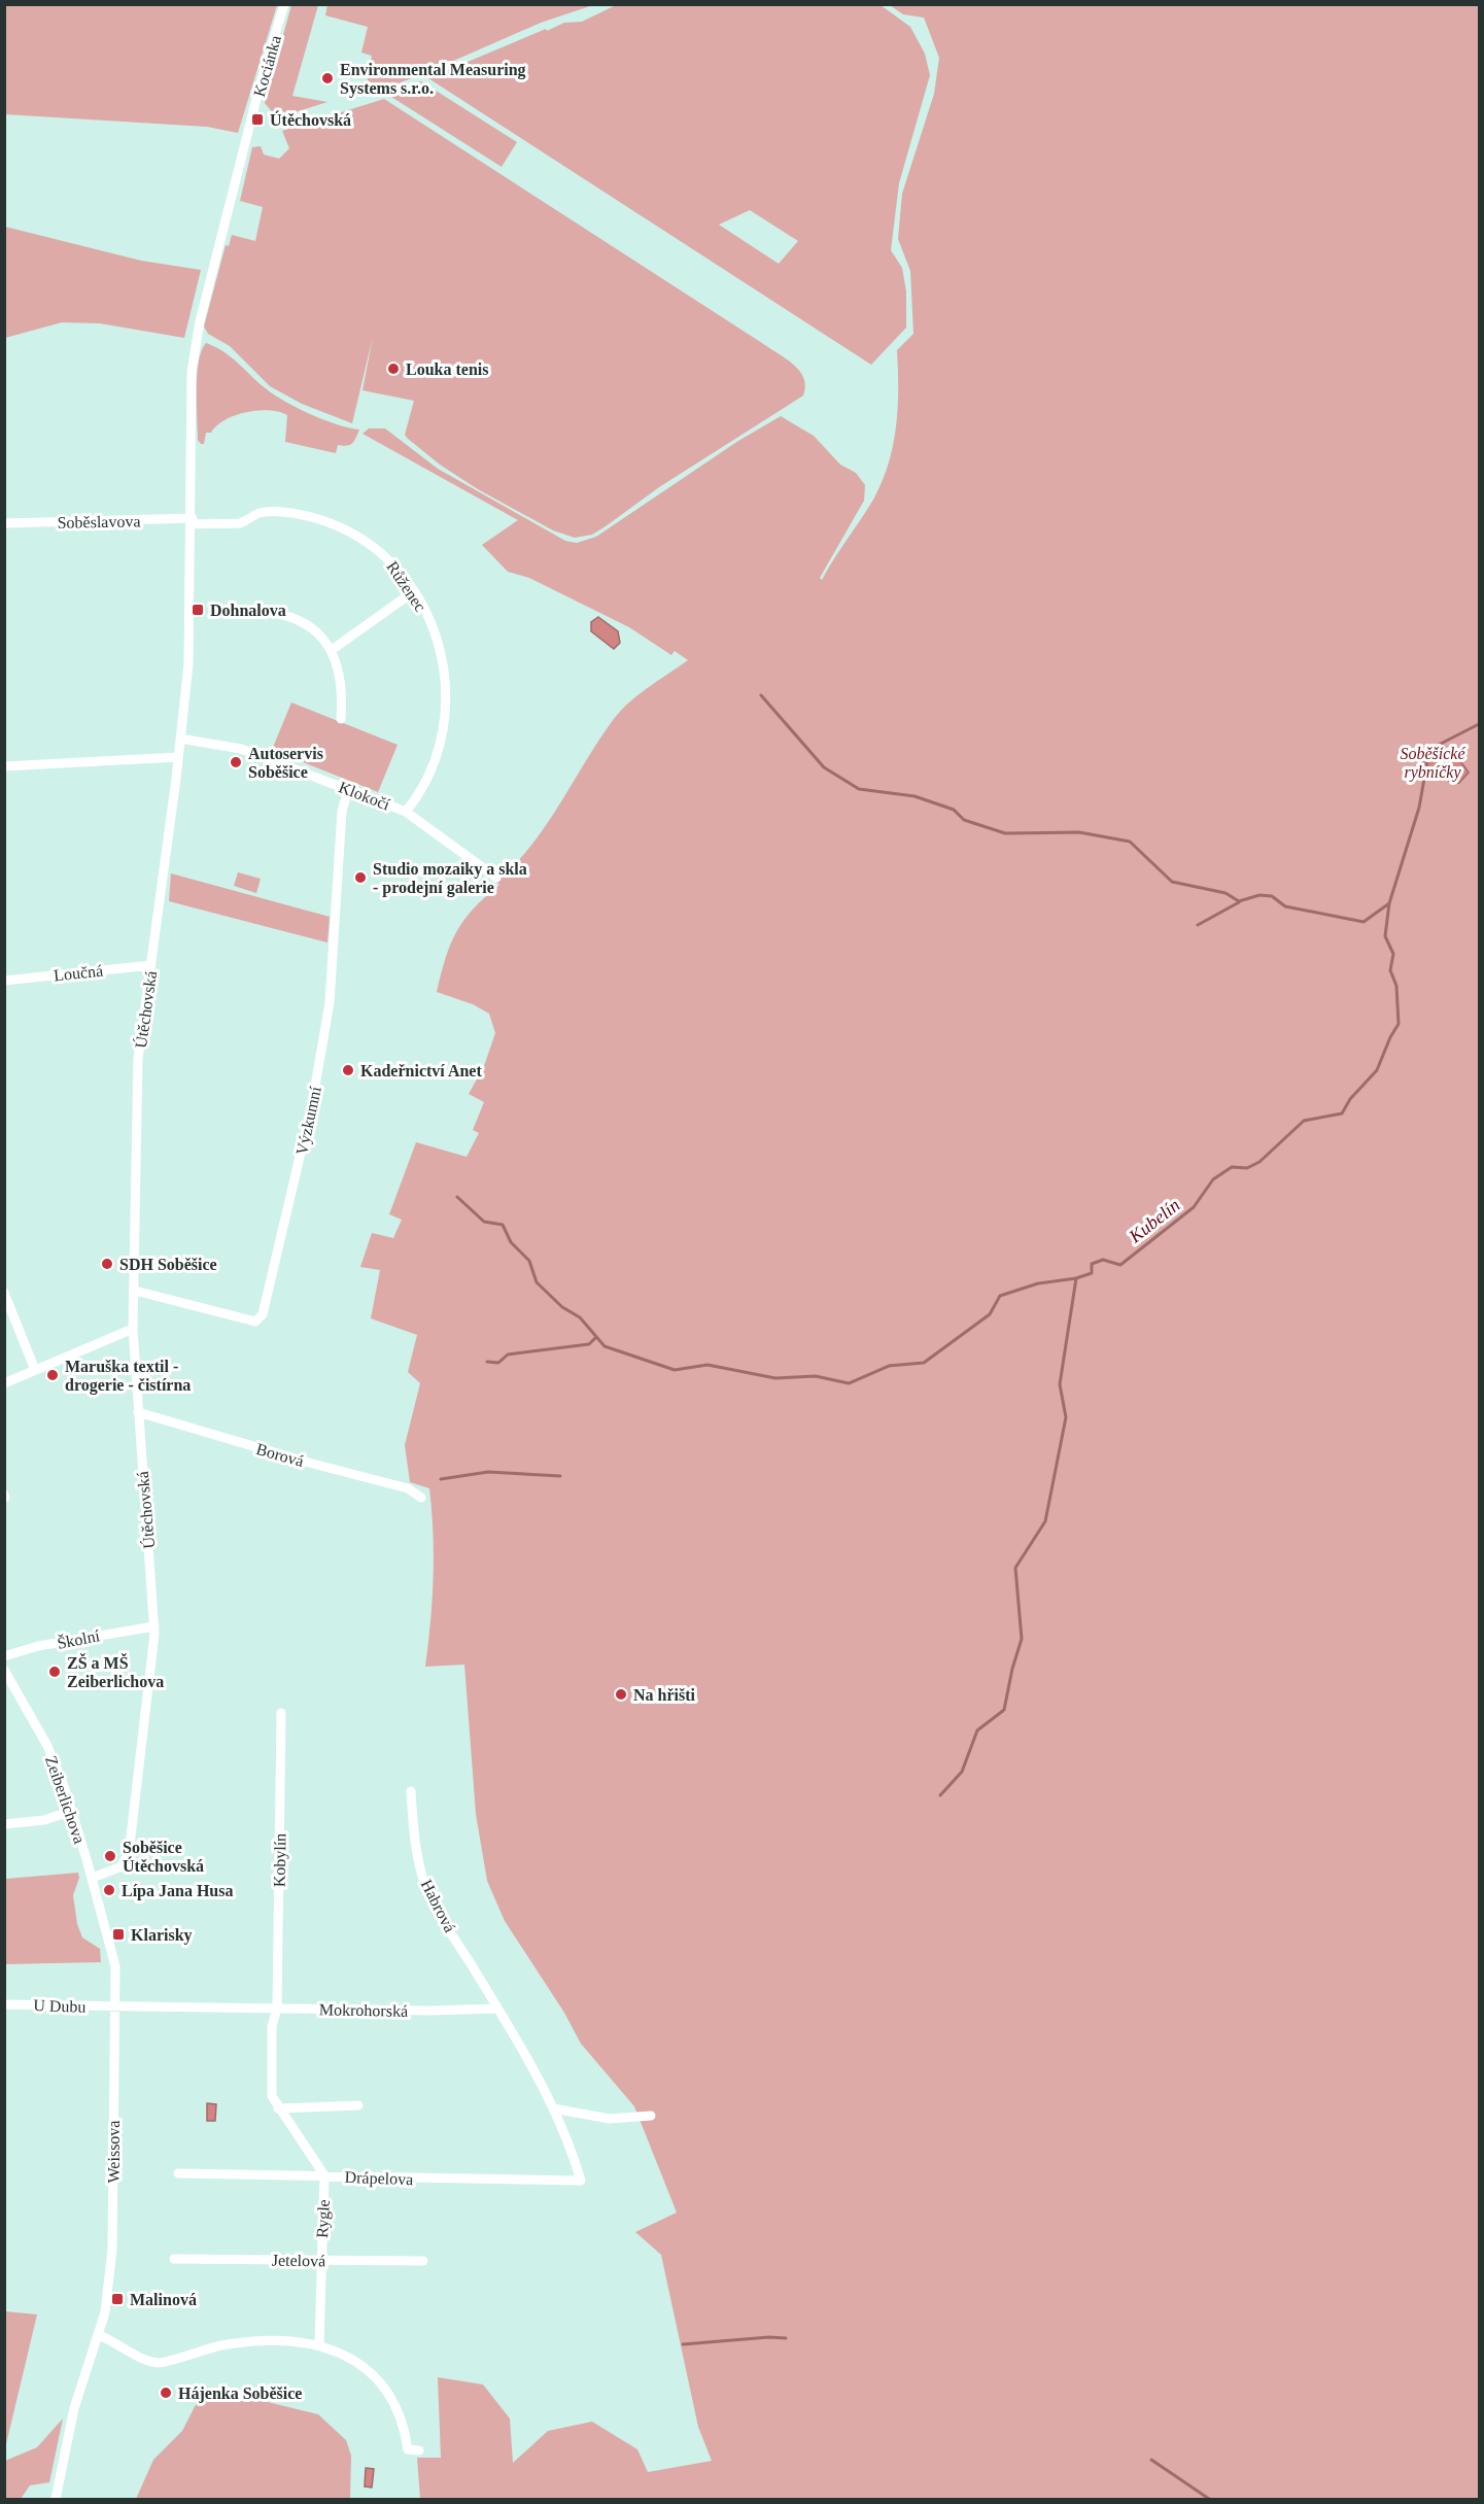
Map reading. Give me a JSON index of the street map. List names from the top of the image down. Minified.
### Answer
{"streets":{"street":["Kociánka","Soběslavova","Růženec","Klokočí","Loučná","Útěchovská","Výzkumní","Borová","Školní","Zeiberlichova","Kobylín","Habrová","U Dubu","Mokrohorská","Weissova","Drápelova","Rygle","Jetelová"]},"crossings":[["Kociánka","Útěchovská"],["Soběslavova","Růženec"],["Soběslavova","Útěchovská"],["Růženec","Klokočí"],["Růženec","Útěchovská"],["Klokočí","Útěchovská"],["Klokočí","Výzkumní"],["Loučná","Útěchovská"],["Útěchovská","Výzkumní"],["Útěchovská","Borová"],["Útěchovská","Školní"],["Útěchovská","Zeiberlichova"],["Zeiberlichova","Weissova"],["Kobylín","Mokrohorská"],["Kobylín","Rygle"],["Habrová","Mokrohorská"],["U Dubu","Mokrohorská"],["U Dubu","Weissova"],["Mokrohorská","Weissova"],["Mokrohorská","Rygle"],["Drápelova","Rygle"],["Rygle","Jetelová"]],"water":["Kubelín"],"parks":["Soběšické rybníčky"],"places":{"other":["Environmental Measuring Systems s.r.o.","Louka tenis","Autoservis Soběšice","Studio mozaiky a skla - prodejní galerie","Kadeřnictví Anet","SDH Soběšice","Maruška textil - drogerie - čistírna","ZŠ a MŠ Zeiberlichova","Na hřišti","Soběšice Útěchovská","Lípa Jana Husa","Hájenka Soběšice"],"transit":["Útěchovská","Dohnalova","Klarisky","Malinová"]}}
